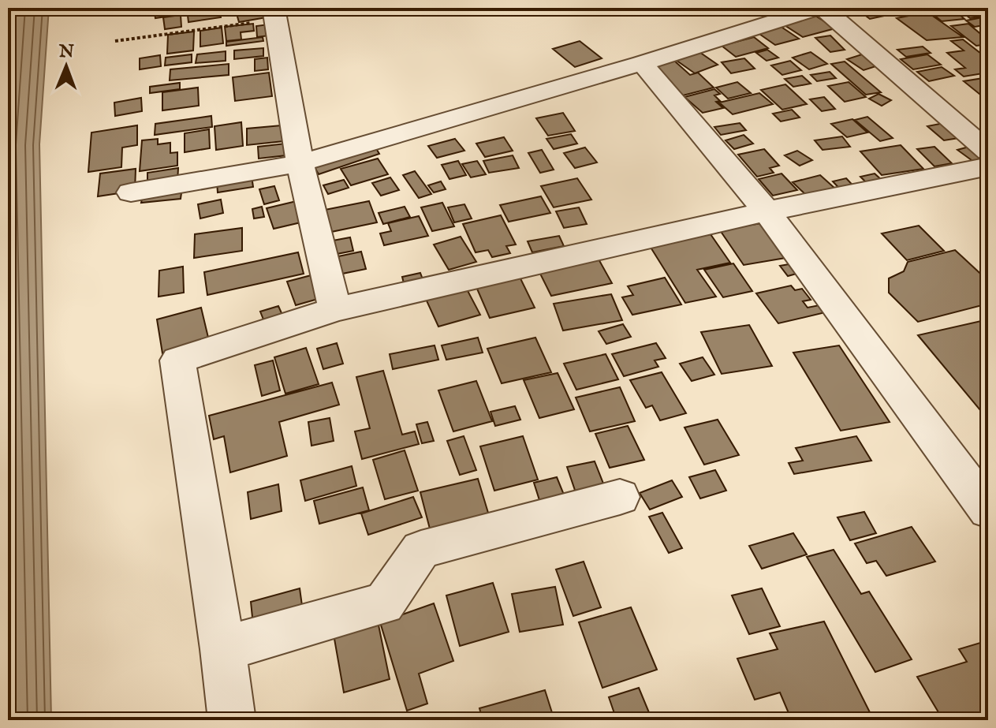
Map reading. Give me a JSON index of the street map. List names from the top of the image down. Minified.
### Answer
{"north":"top"}
